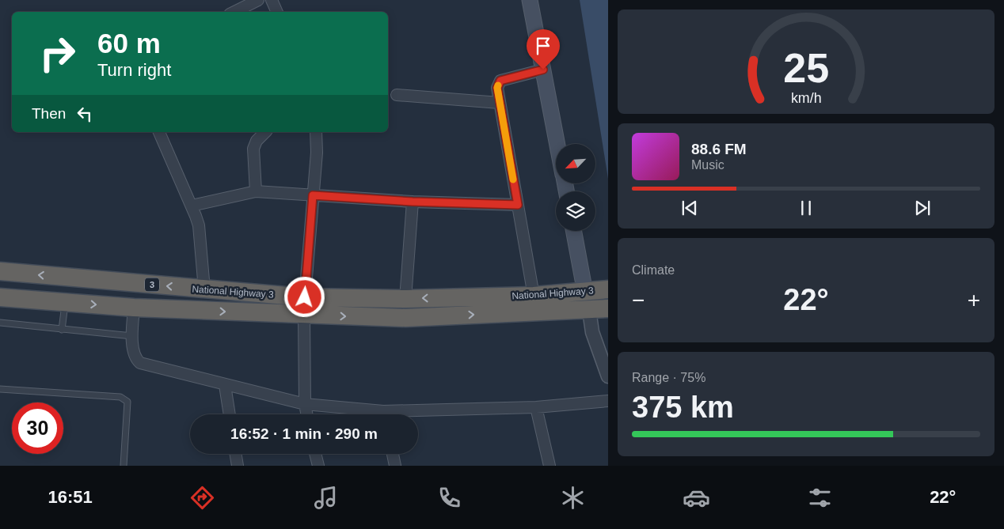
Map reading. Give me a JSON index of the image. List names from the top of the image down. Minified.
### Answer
{"streets":{"highway":["3","National Highway 3"]},"north":"bottom left","page":{"turn":["60 m","Turn right"],"then":"Then","song":["88.6 FM","Music"],"tile":["Climate",["Range · 75%","375 km"]],"heat":["−","22°","+"],"limit":"30","trip":"16:52 · 1 min · 290 m","tabs":["16:51","22°"],"gauge":["25","km/h"]}}
